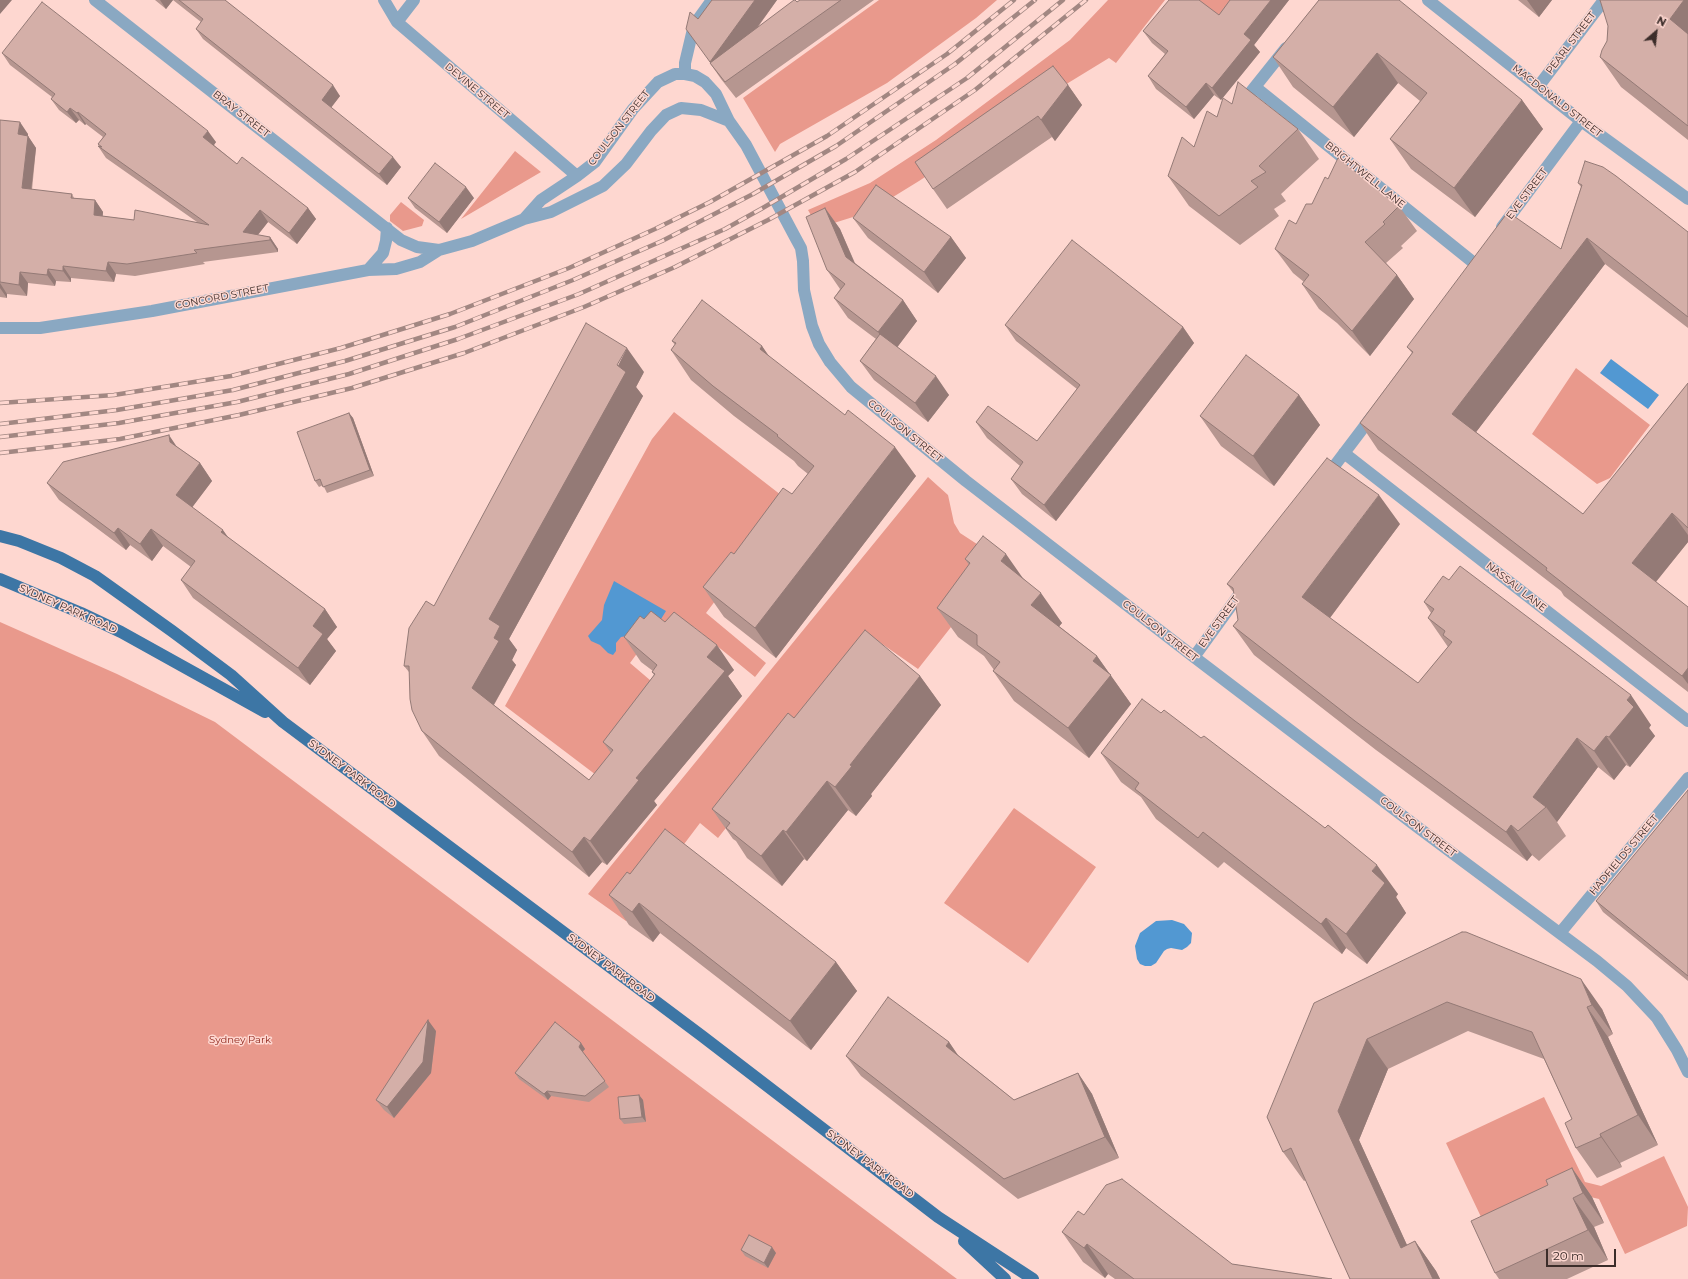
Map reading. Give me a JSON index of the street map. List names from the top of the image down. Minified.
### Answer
{"streets":{"main road":["SYDNEY PARK ROAD"],"street":["PEARL STREET","DEVINE STREET","MACDONALD STREET","BRAY STREET","COULSON STREET","BRIGHTWELL LANE","EVE STREET","CONCORD STREET","NASSAU LANE","HADFIELDS STREET"]},"crossings":[["PEARL STREET","MACDONALD STREET"],["DEVINE STREET","COULSON STREET"],["MACDONALD STREET","EVE STREET"],["BRAY STREET","COULSON STREET"],["BRAY STREET","CONCORD STREET"],["COULSON STREET","EVE STREET"],["COULSON STREET","CONCORD STREET"],["COULSON STREET","HADFIELDS STREET"]],"parks":["Sydney Park"],"scale_bar":"20 m","north":"top right"}
